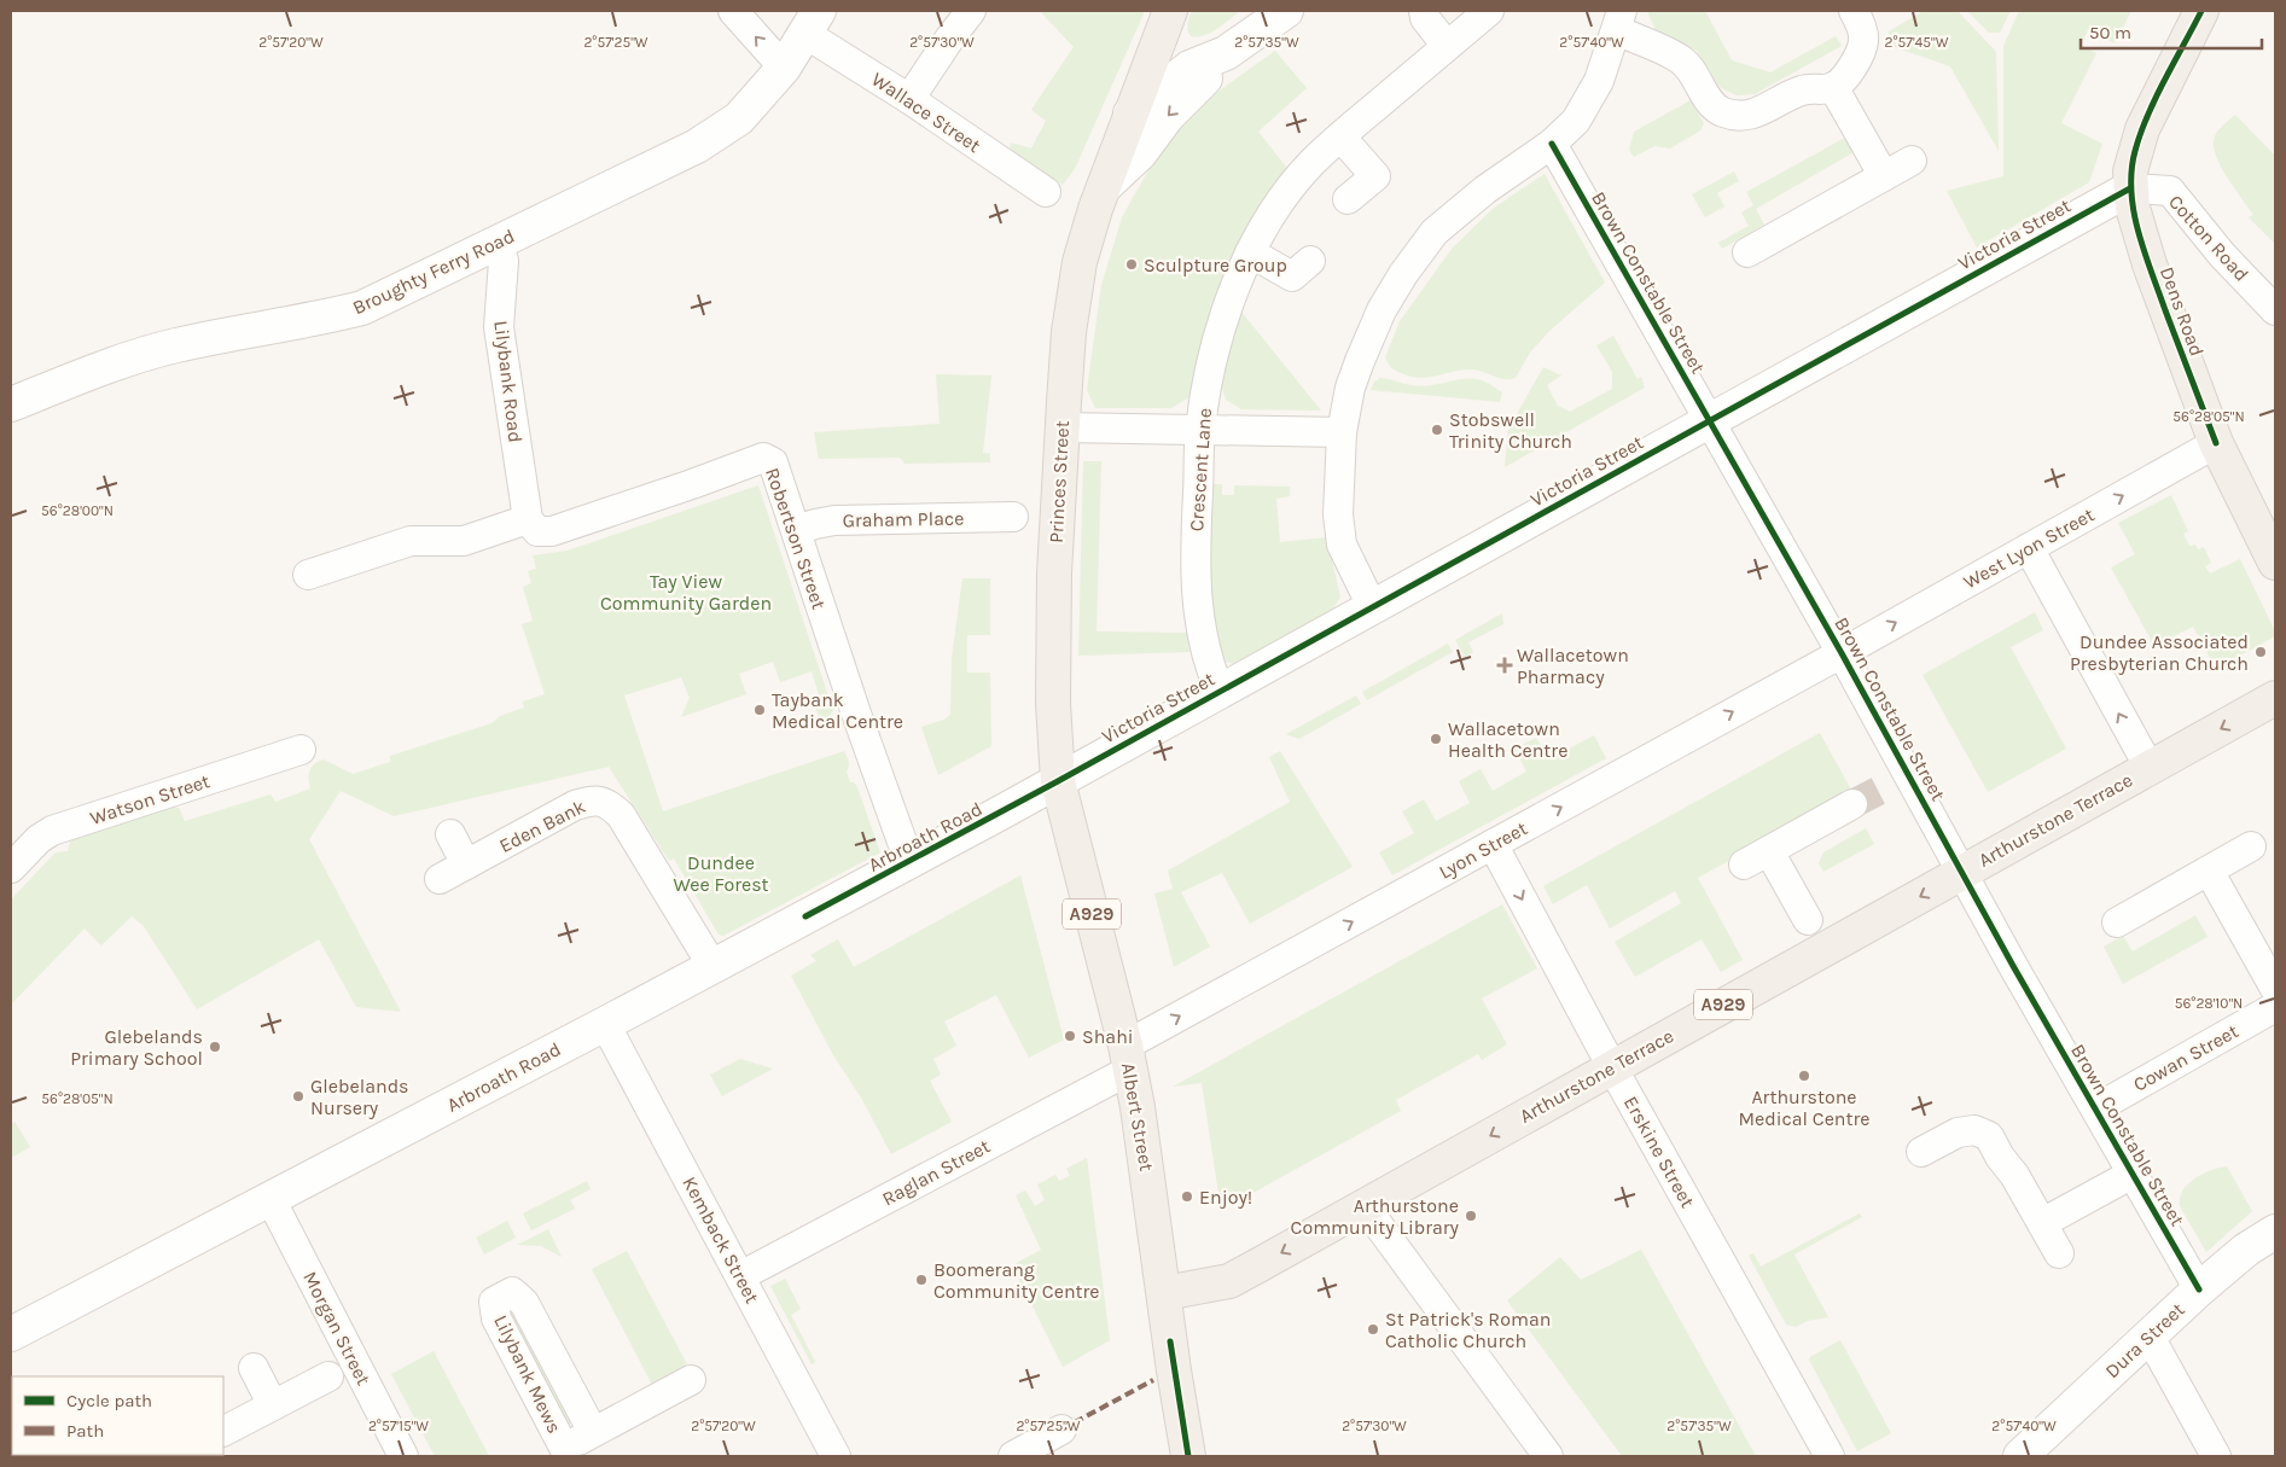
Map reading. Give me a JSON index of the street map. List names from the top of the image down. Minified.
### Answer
{"streets":{"main road":["Victoria Street","Broughty Ferry Road","Dens Road","Princes Street","Arthurstone Terrace","Arbroath Road","A929","Albert Street","Dura Street"],"street":["Wallace Street","Cotton Road","Brown Constable Street","Lilybank Road","Crescent Lane","Graham Place","Robertson Street","West Lyon Street","Watson Street","Eden Bank","Lyon Street","Cowan Street","Erskine Street","Raglan Street","Kemback Street","Morgan Street","Lilybank Mews"]},"crossings":[["Wallace Street","Broughty Ferry Road"],["Victoria Street","Cotton Road"],["Victoria Street","Brown Constable Street"],["Victoria Street","Dens Road"],["Victoria Street","Crescent Lane"],["Victoria Street","Princes Street"],["Victoria Street","Arbroath Road"],["Victoria Street","Albert Street"],["Cotton Road","Dens Road"],["Broughty Ferry Road","Lilybank Road"],["Brown Constable Street","West Lyon Street"],["Brown Constable Street","Arthurstone Terrace"],["Brown Constable Street","Lyon Street"],["Brown Constable Street","Cowan Street"],["Brown Constable Street","Dura Street"],["Dens Road","West Lyon Street"],["Lilybank Road","Robertson Street"],["Princes Street","Arbroath Road"],["Princes Street","Albert Street"],["Graham Place","Robertson Street"],["Robertson Street","Arbroath Road"],["West Lyon Street","Lyon Street"],["Arthurstone Terrace","Albert Street"],["Arthurstone Terrace","Erskine Street"],["Eden Bank","Arbroath Road"],["Arbroath Road","Albert Street"],["Arbroath Road","Kemback Street"],["Arbroath Road","Morgan Street"],["Lyon Street","Albert Street"],["Lyon Street","Erskine Street"],["Lyon Street","Raglan Street"],["Albert Street","Raglan Street"],["Raglan Street","Kemback Street"]],"one_way":["West Lyon Street","Arthurstone Terrace","Lyon Street"],"parks":["Tay View Community Garden","Dundee Wee Forest"],"places":{"other":["Sculpture Group","Stobswell Trinity Church","Dundee Associated Presbyterian Church","Taybank Medical Centre","Wallacetown Health Centre","Shahi","Glebelands Primary School","Arthurstone Medical Centre","Glebelands Nursery","Enjoy!","Arthurstone Community Library","Boomerang Community Centre","St Patrick's Roman Catholic Church"],"health":["Wallacetown Pharmacy"]},"legend":["Cycle path","Path"],"scale_bar":"50 m","coordinates":["2°57'20\"W","2°57'25\"W","2°57'30\"W","2°57'35\"W","2°57'40\"W","2°57'45\"W","56°28'05\"N","56°28'00\"N","56°28'10\"N","2°57'15\"W"]}
